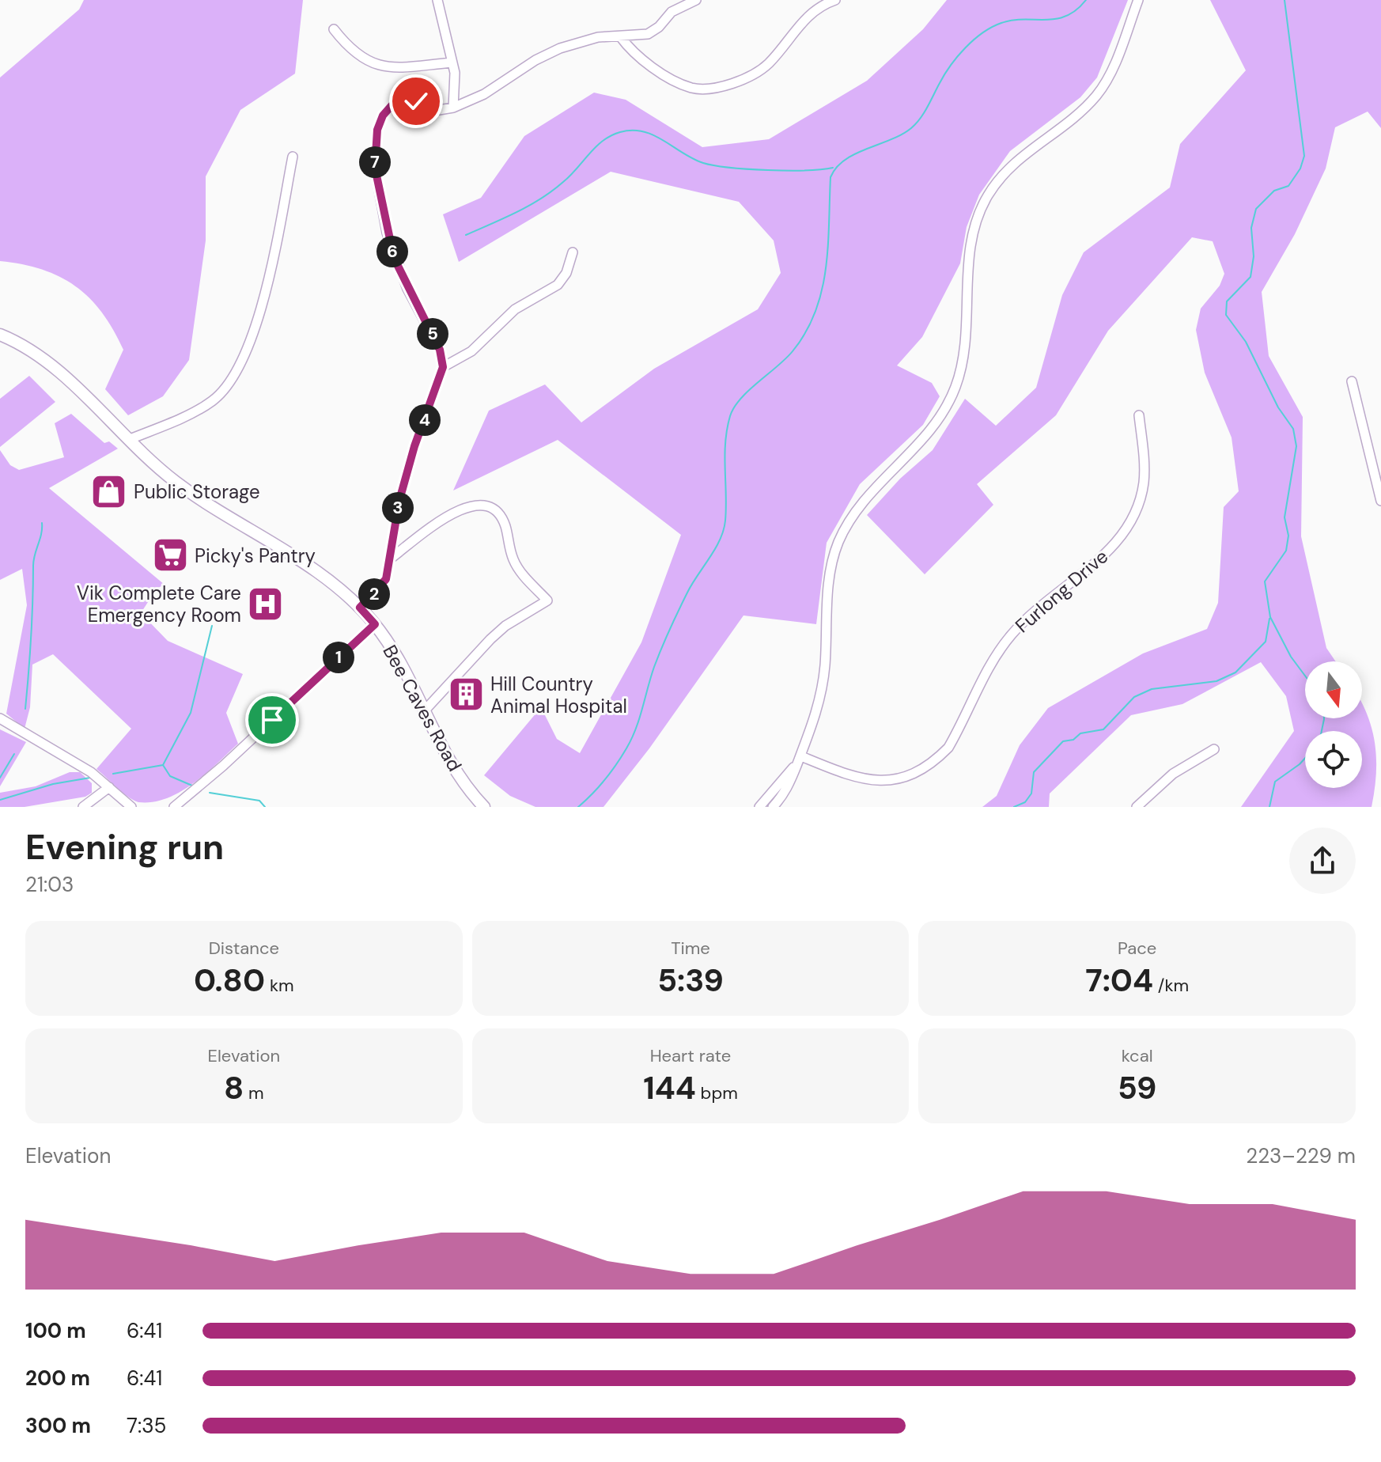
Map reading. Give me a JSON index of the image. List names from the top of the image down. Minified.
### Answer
{"streets":{"main road":["Bee Caves Road"],"street":["Furlong Drive"]},"places":{"shop":["Public Storage"],"supermarket":["Picky's Pantry"],"hospital":["Vik Complete Care Emergency Room"],"building":["Hill Country Animal Hospital"]},"north":"bottom","page":{"pins":["7","6","5","4","3","2","1"],"heading":["Evening run","21:03"],"stats":[["Distance","0.80 km"],["Time","5:39"],["Pace","7:04 /km"],["Elevation","8 m"],["Heart rate","144 bpm"],["kcal","59"]],"chart":["Elevation","223–229 m"],"list":[{"name":"100 m","note":"6:41"},{"name":"200 m","note":"6:41"},{"name":"300 m","note":"7:35"}]}}
